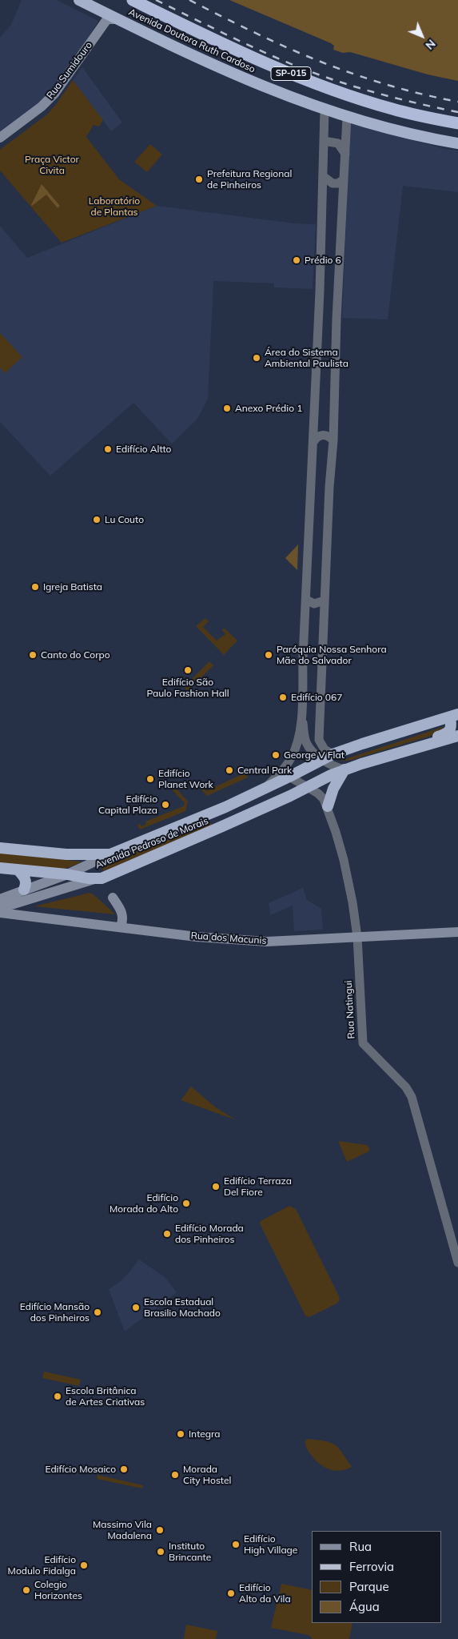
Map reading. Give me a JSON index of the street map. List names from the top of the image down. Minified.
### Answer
{"streets":{"highway":["Avenida Doutora Ruth Cardoso","SP-015","Avenida Pedroso de Morais"],"main road":["Rua Sumidouro","Rua dos Macunis"],"street":["Rua Natingui"]},"crossings":[["Avenida Doutora Ruth Cardoso","Rua Sumidouro"],["Rua dos Macunis","Rua Natingui"]],"parks":["Praça Victor Civita","Laboratório de Plantas"],"places":["Prefeitura Regional de Pinheiros","Prédio 6","Área do Sistema Ambiental Paulista","Anexo Prédio 1","Edifício Altto","Lu Couto","Igreja Batista","Canto do Corpo","Paróquia Nossa Senhora Mãe do Salvador","Edifício São Paulo Fashion Hall","Edifício 067","George V Flat","Central Park","Edifício Planet Work","Edifício Capital Plaza","Edifício Terraza Del Fiore","Edifício Morada do Alto","Edifício Morada dos Pinheiros","Escola Estadual Brasilio Machado","Edifício Mansão dos Pinheiros","Escola Britânica de Artes Criativas","Integra","Edifício Mosaico","Morada City Hostel","Massimo Vila Madalena","Edifício High Village","Instituto Brincante","Edifício Modulo Fidalga","Colegio Horizontes","Edifício Alto da Vila"],"legend":["Rua","Ferrovia","Parque","Água"],"north":"bottom right"}
